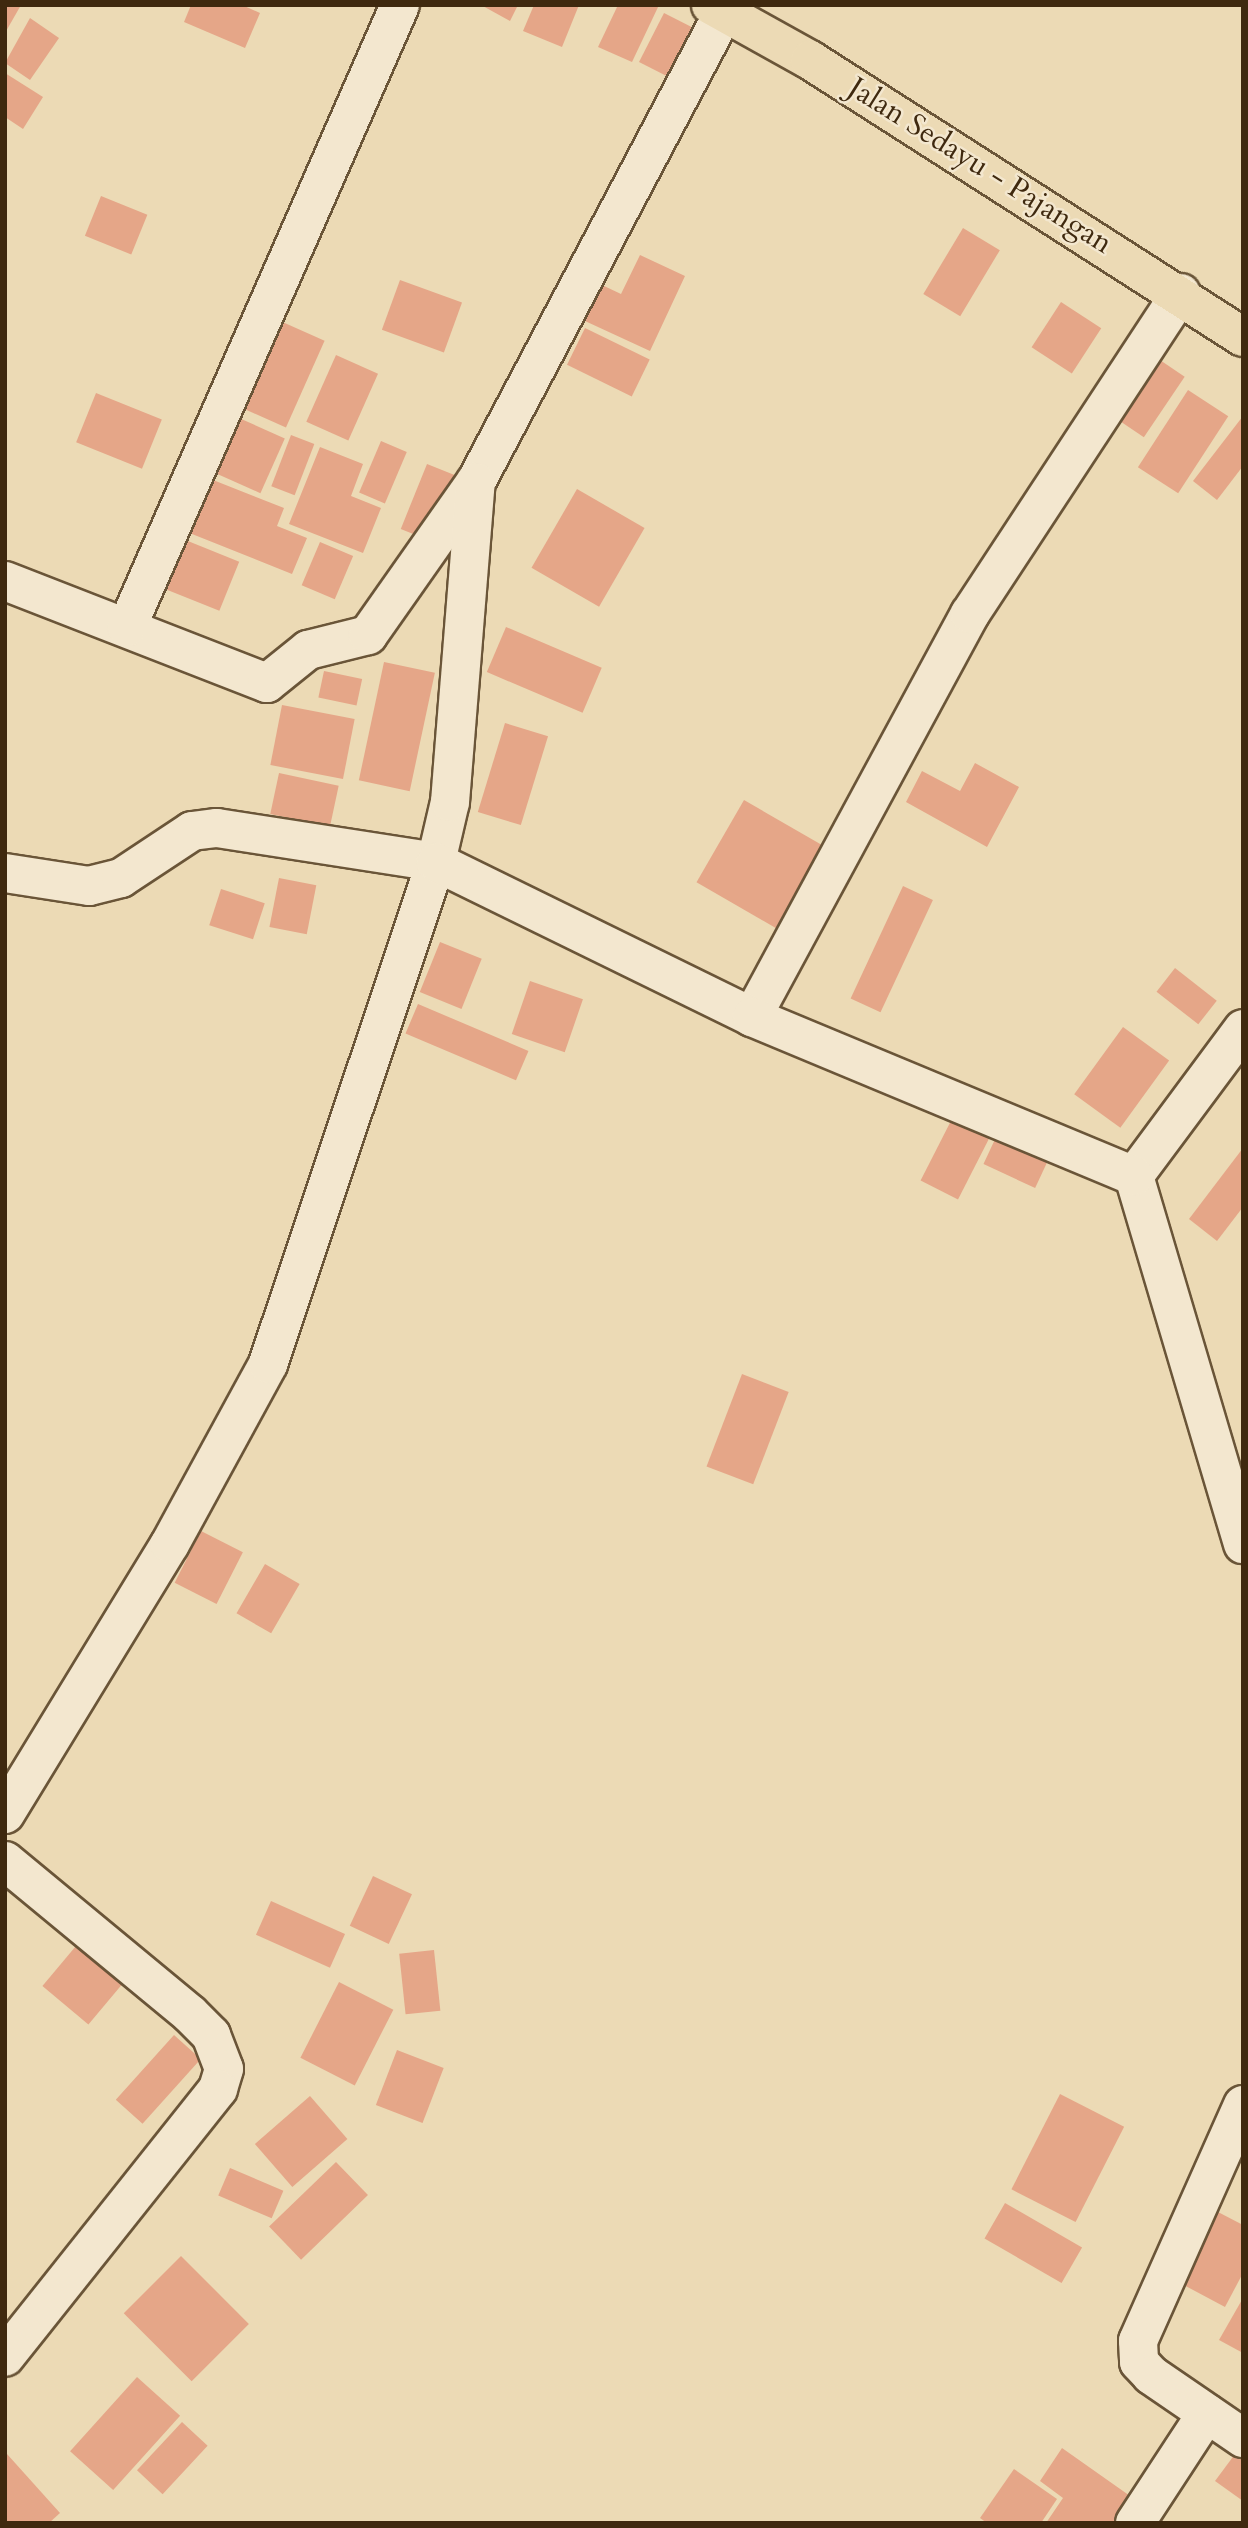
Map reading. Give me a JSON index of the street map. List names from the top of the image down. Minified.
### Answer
{"streets":{"main road":["Jalan Sedayu - Pajangan"]}}
